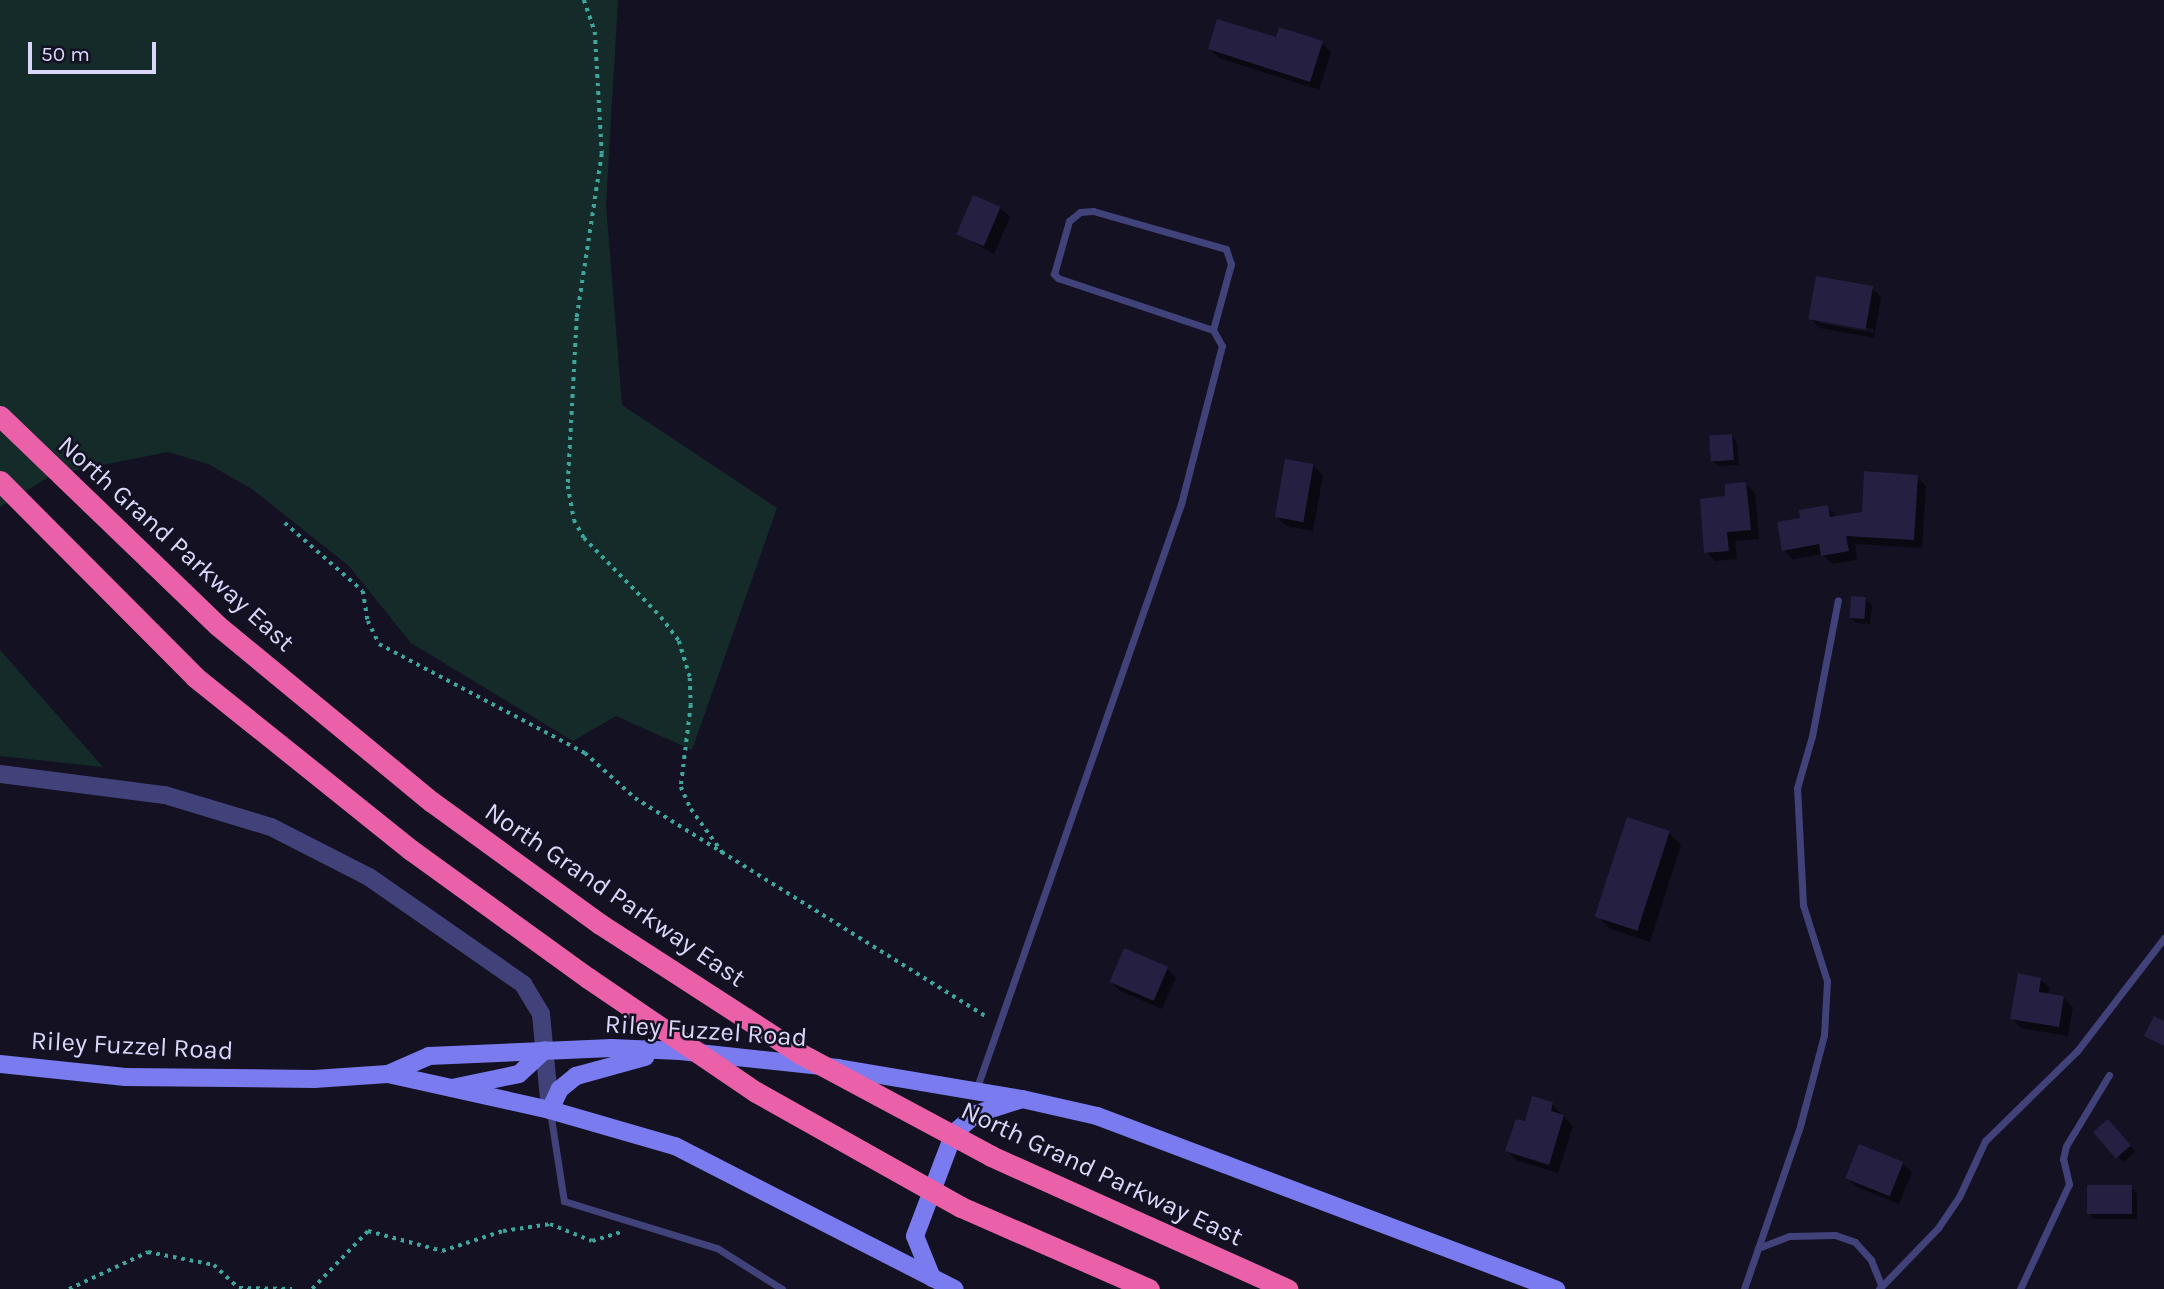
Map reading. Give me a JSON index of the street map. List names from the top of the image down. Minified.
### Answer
{"streets":{"highway":["North Grand Parkway East"],"main road":["Riley Fuzzel Road"]},"crossings":[["North Grand Parkway East","Riley Fuzzel Road"]],"scale_bar":"50 m"}
